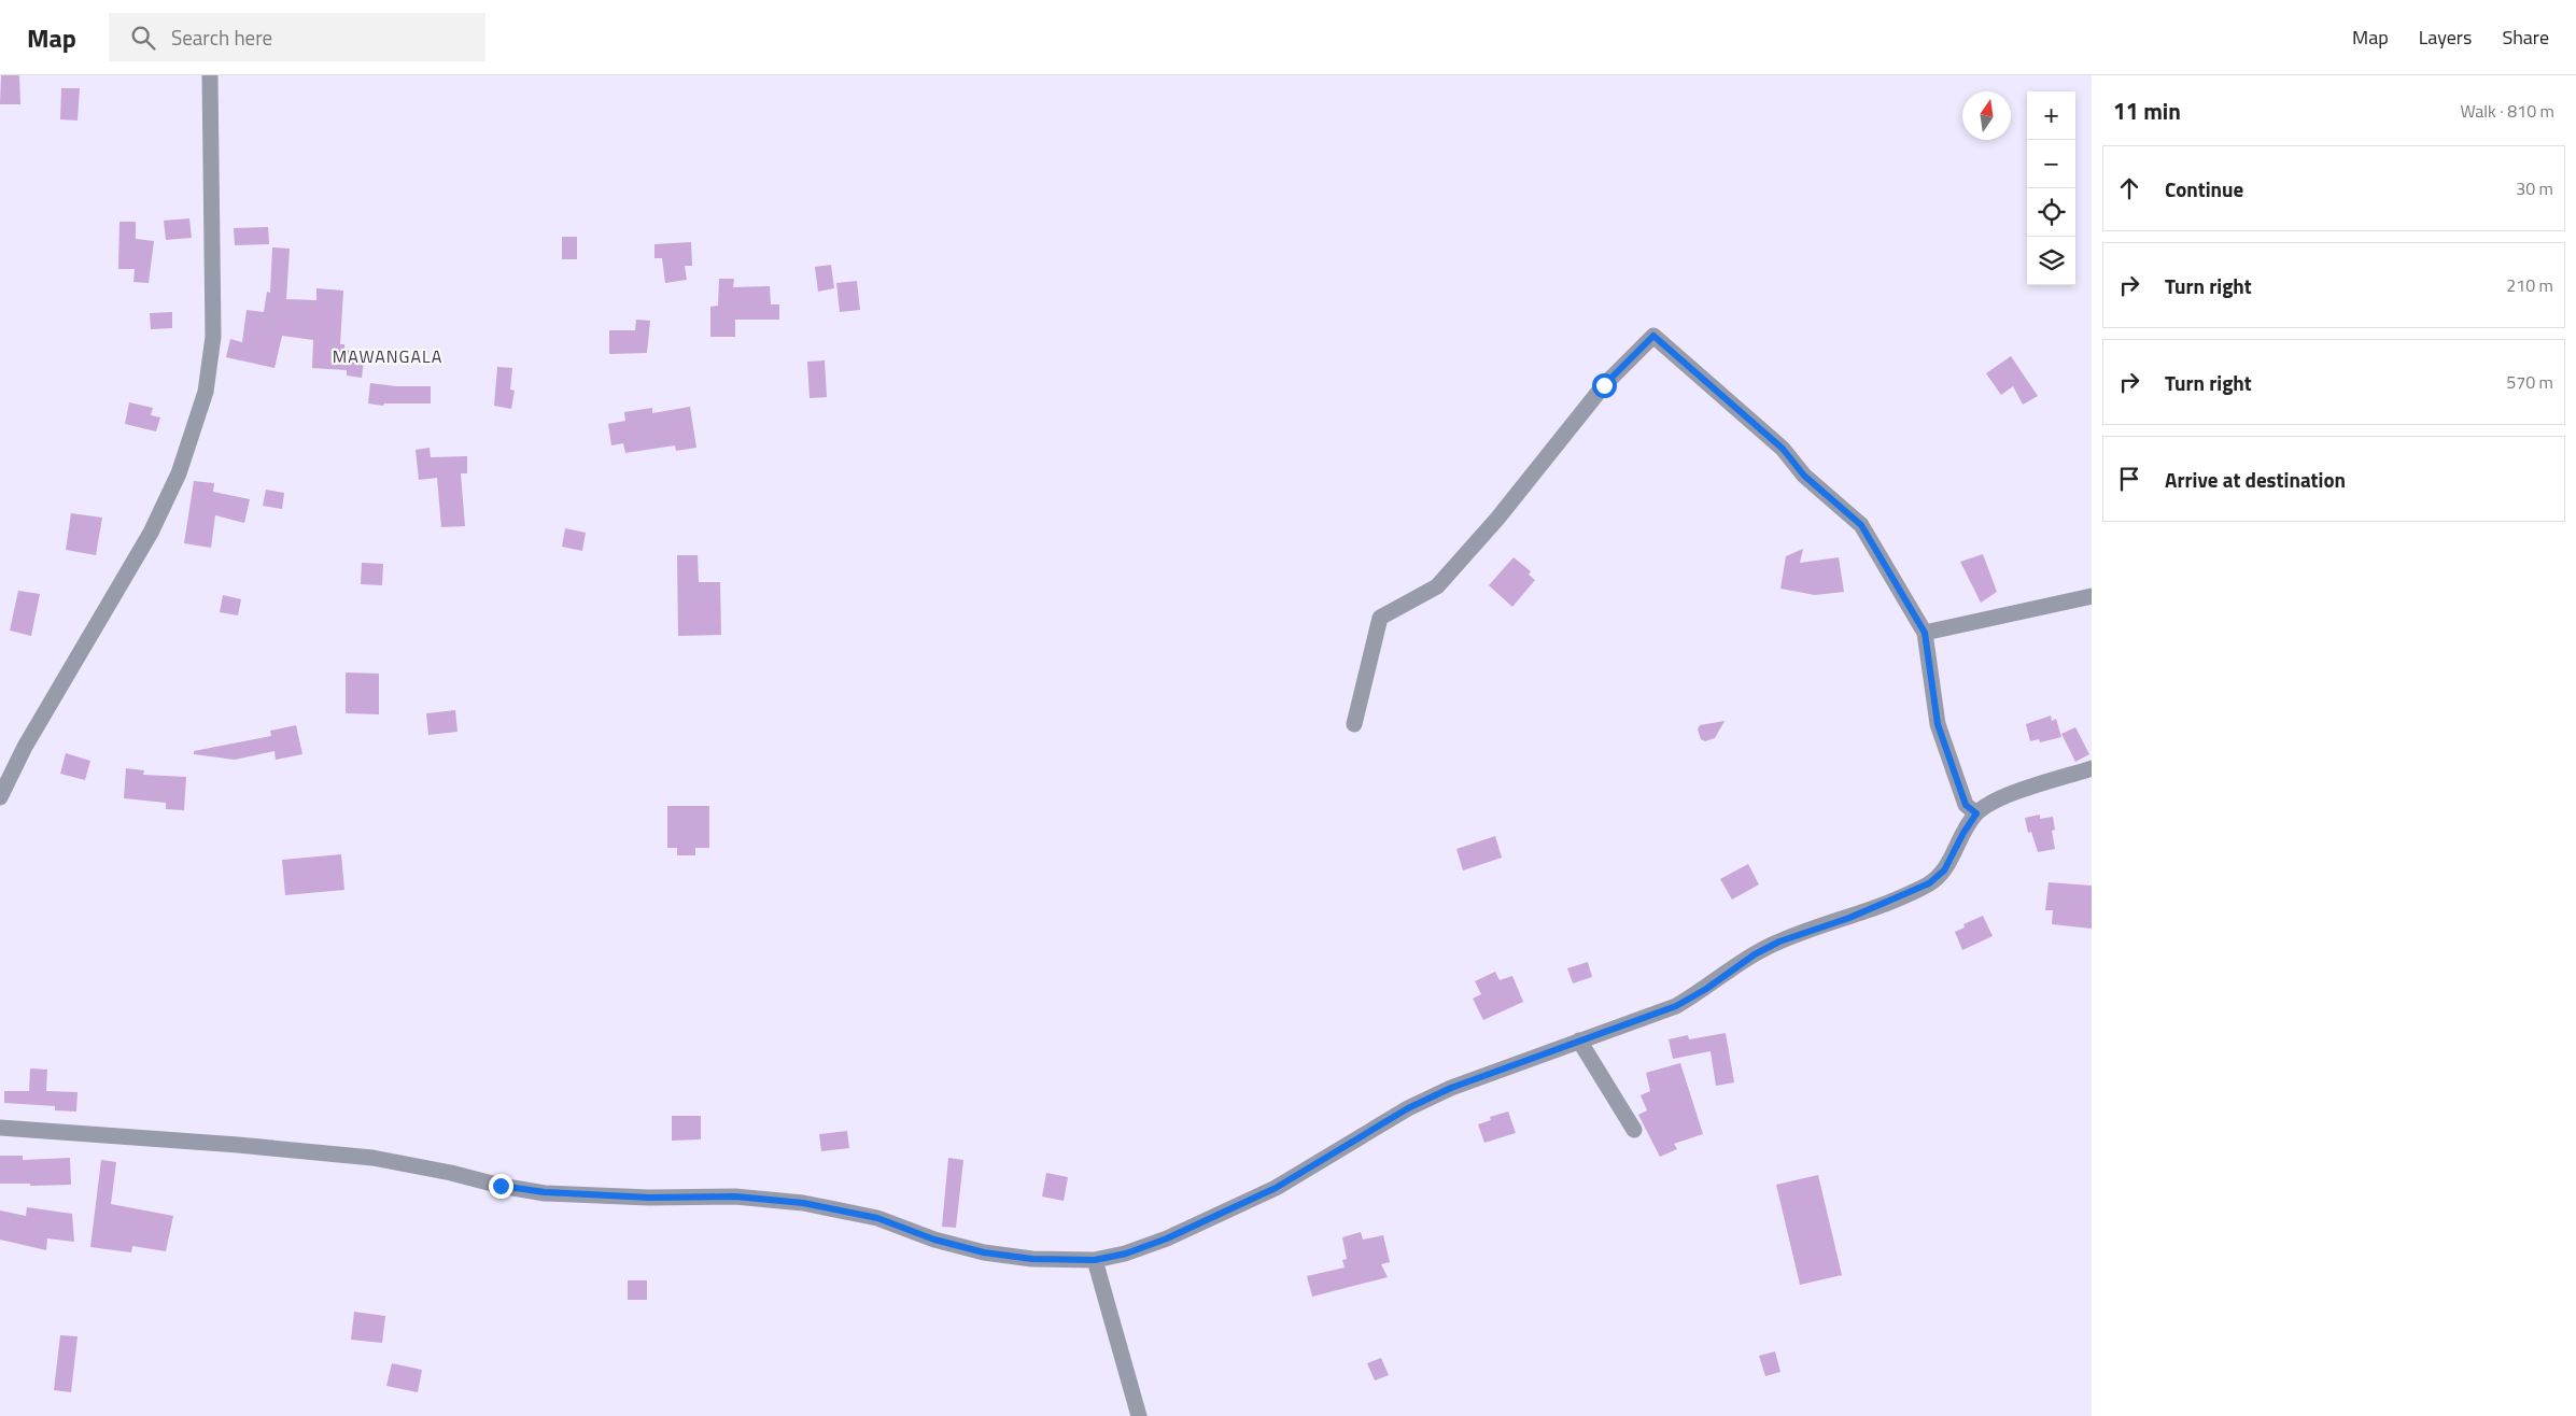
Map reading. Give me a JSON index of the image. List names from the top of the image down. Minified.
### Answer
{"districts":["MAWANGALA"],"north":"top","page":{"header":"Map","search":"Search here","nav":["Map","Layers","Share"],"heading":["11 min","Walk · 810 m"],"map_buttons":["+","−"],"list":[["Continue","30 m"],["Turn right","210 m"],["Turn right","570 m"],"Arrive at destination"]}}
